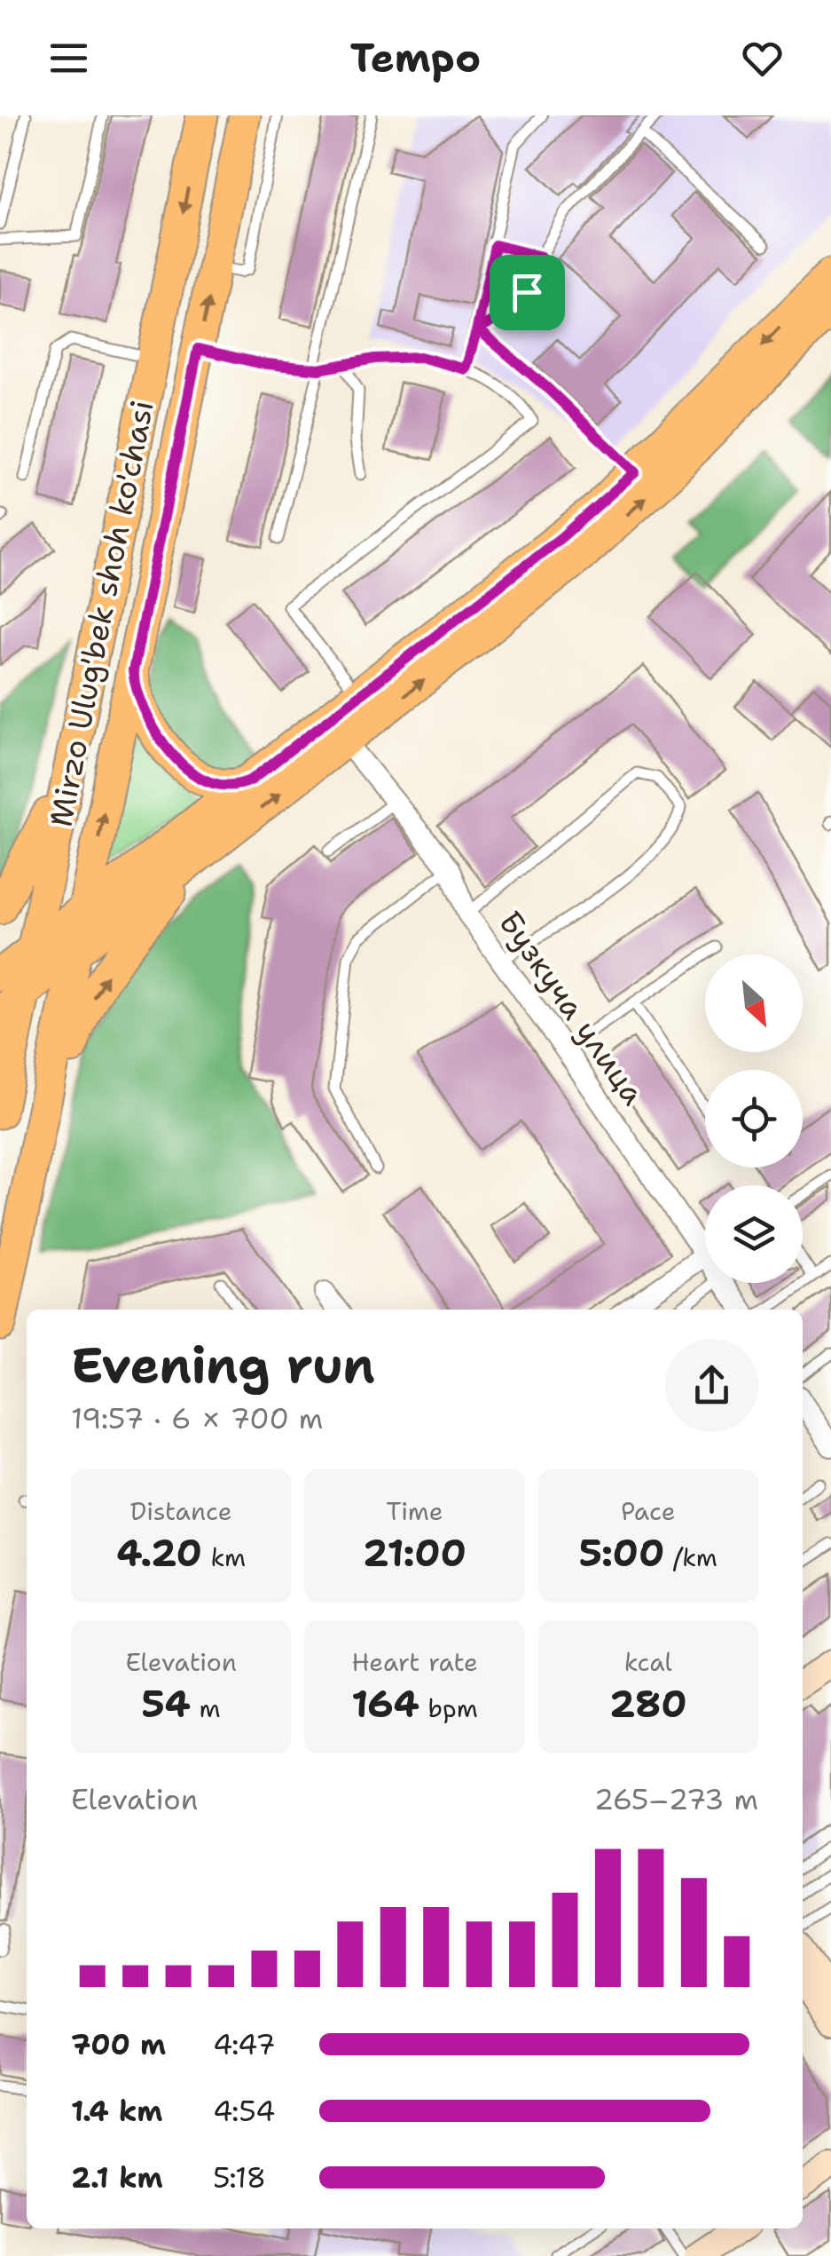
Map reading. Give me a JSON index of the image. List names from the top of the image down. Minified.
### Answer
{"streets":{"main road":["Mirzo Ulug'bek shoh ko'chasi"],"street":["Бузкуча улица"]},"north":"bottom right","page":{"header":"Tempo","heading":["Evening run","19:57 · 6 × 700 m"],"stats":[["Distance","4.20 km"],["Time","21:00"],["Pace","5:00 /km"],["Elevation","54 m"],["Heart rate","164 bpm"],["kcal","280"]],"chart":["Elevation","265–273 m"],"list":[{"name":"700 m","note":"4:47"},{"name":"1.4 km","note":"4:54"},{"name":"2.1 km","note":"5:18"}]}}
